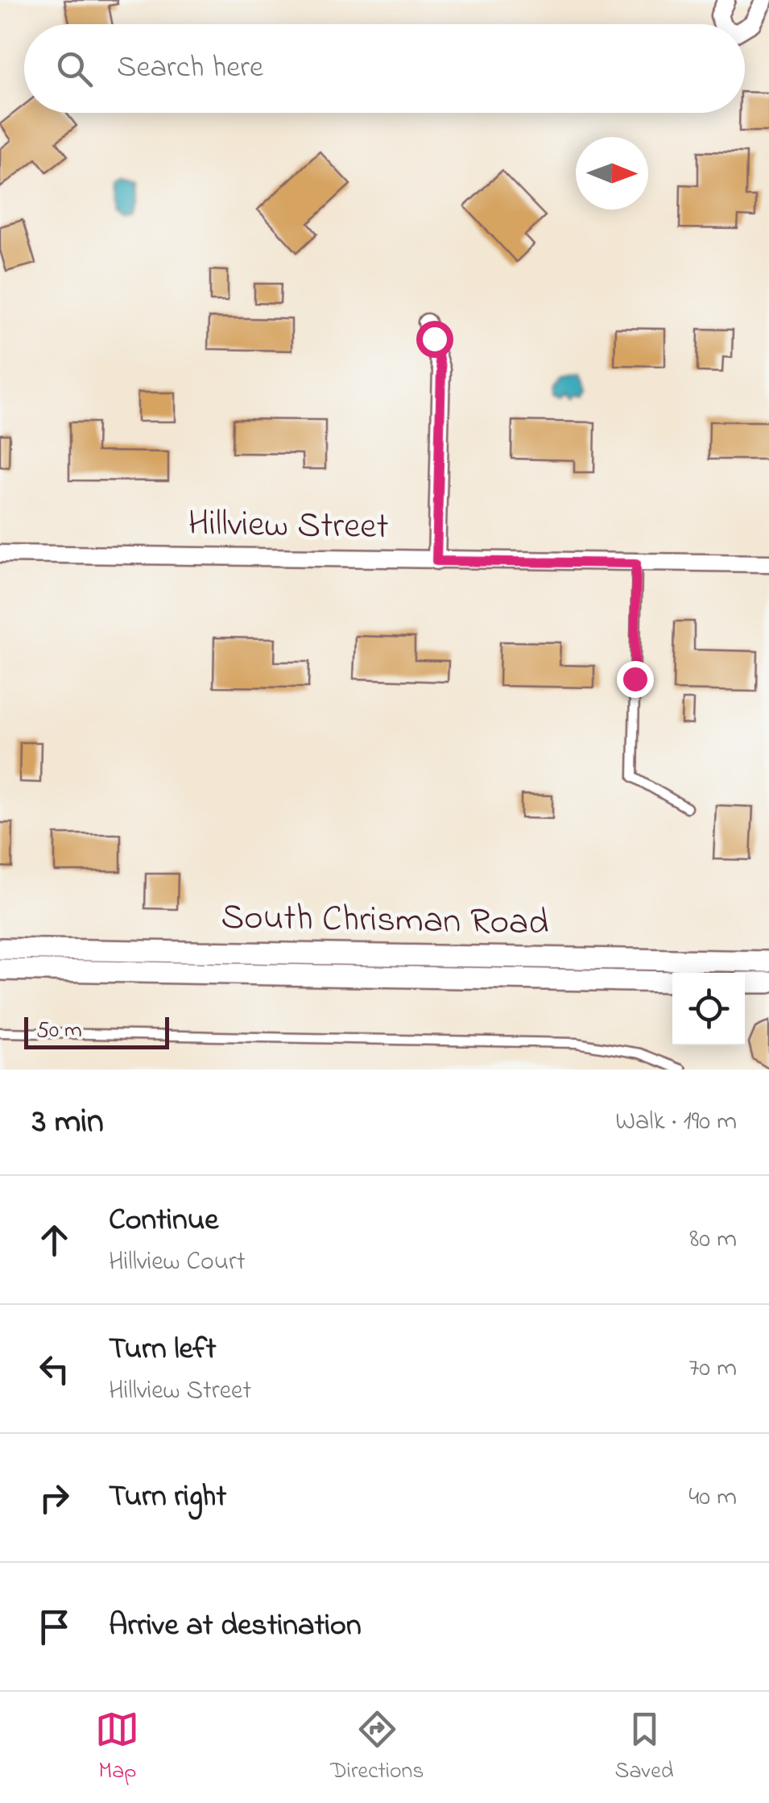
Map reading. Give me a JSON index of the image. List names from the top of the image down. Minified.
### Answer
{"streets":{"street":["Hillview Street","South Chrisman Road"]},"scale_bar":"50 m","north":"right","page":{"search":"Search here","scale":"50 m","heading":["3 min","Walk · 190 m"],"list":[["Continue","Hillview Court","80 m"],["Turn left","Hillview Street","70 m"],["Turn right","40 m"],"Arrive at destination"],"nav":["Map","Directions","Saved"]}}
